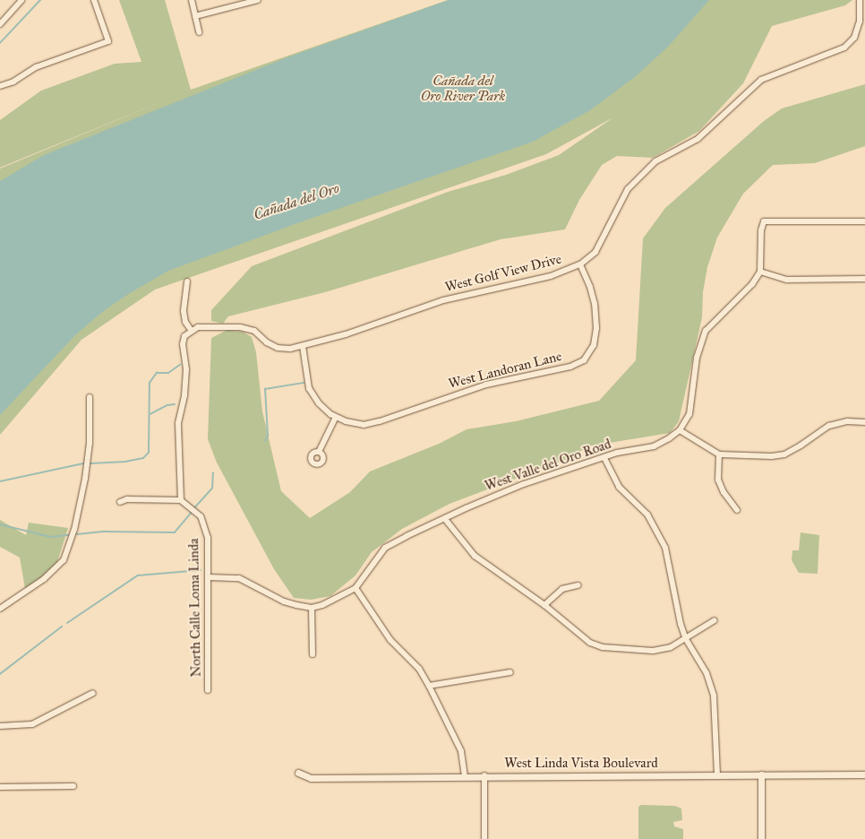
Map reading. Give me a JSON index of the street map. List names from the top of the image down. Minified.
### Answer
{"streets":{"street":["West Golf View Drive","West Landoran Lane","West Valle del Oro Road","North Calle Loma Linda","West Linda Vista Boulevard"]},"crossings":[["West Golf View Drive","West Landoran Lane"]],"water":["Cañada del Oro"],"parks":["Cañada del Oro River Park"]}
